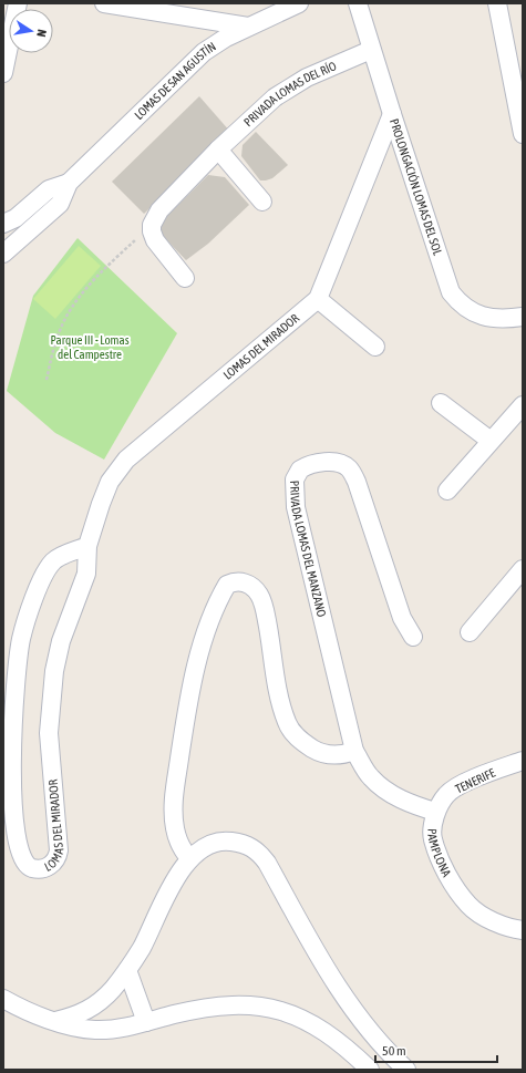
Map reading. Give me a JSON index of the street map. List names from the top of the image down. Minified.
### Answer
{"streets":{"street":["LOMAS DE SAN AGUSTÍN","PRIVADA LOMAS DEL RÍO","PROLONGACIÓN LOMAS DEL SOL","LOMAS DEL MIRADOR","PRIVADA LOMAS DEL MANZANO","TENERIFE","PAMPLONA"]},"crossings":[["PRIVADA LOMAS DEL RÍO","PROLONGACIÓN LOMAS DEL SOL"],["PROLONGACIÓN LOMAS DEL SOL","LOMAS DEL MIRADOR"],["PRIVADA LOMAS DEL MANZANO","PAMPLONA"],["TENERIFE","PAMPLONA"]],"parks":["Parque III - Lomas del Campestre"],"scale_bar":"50 m","north":"right"}
